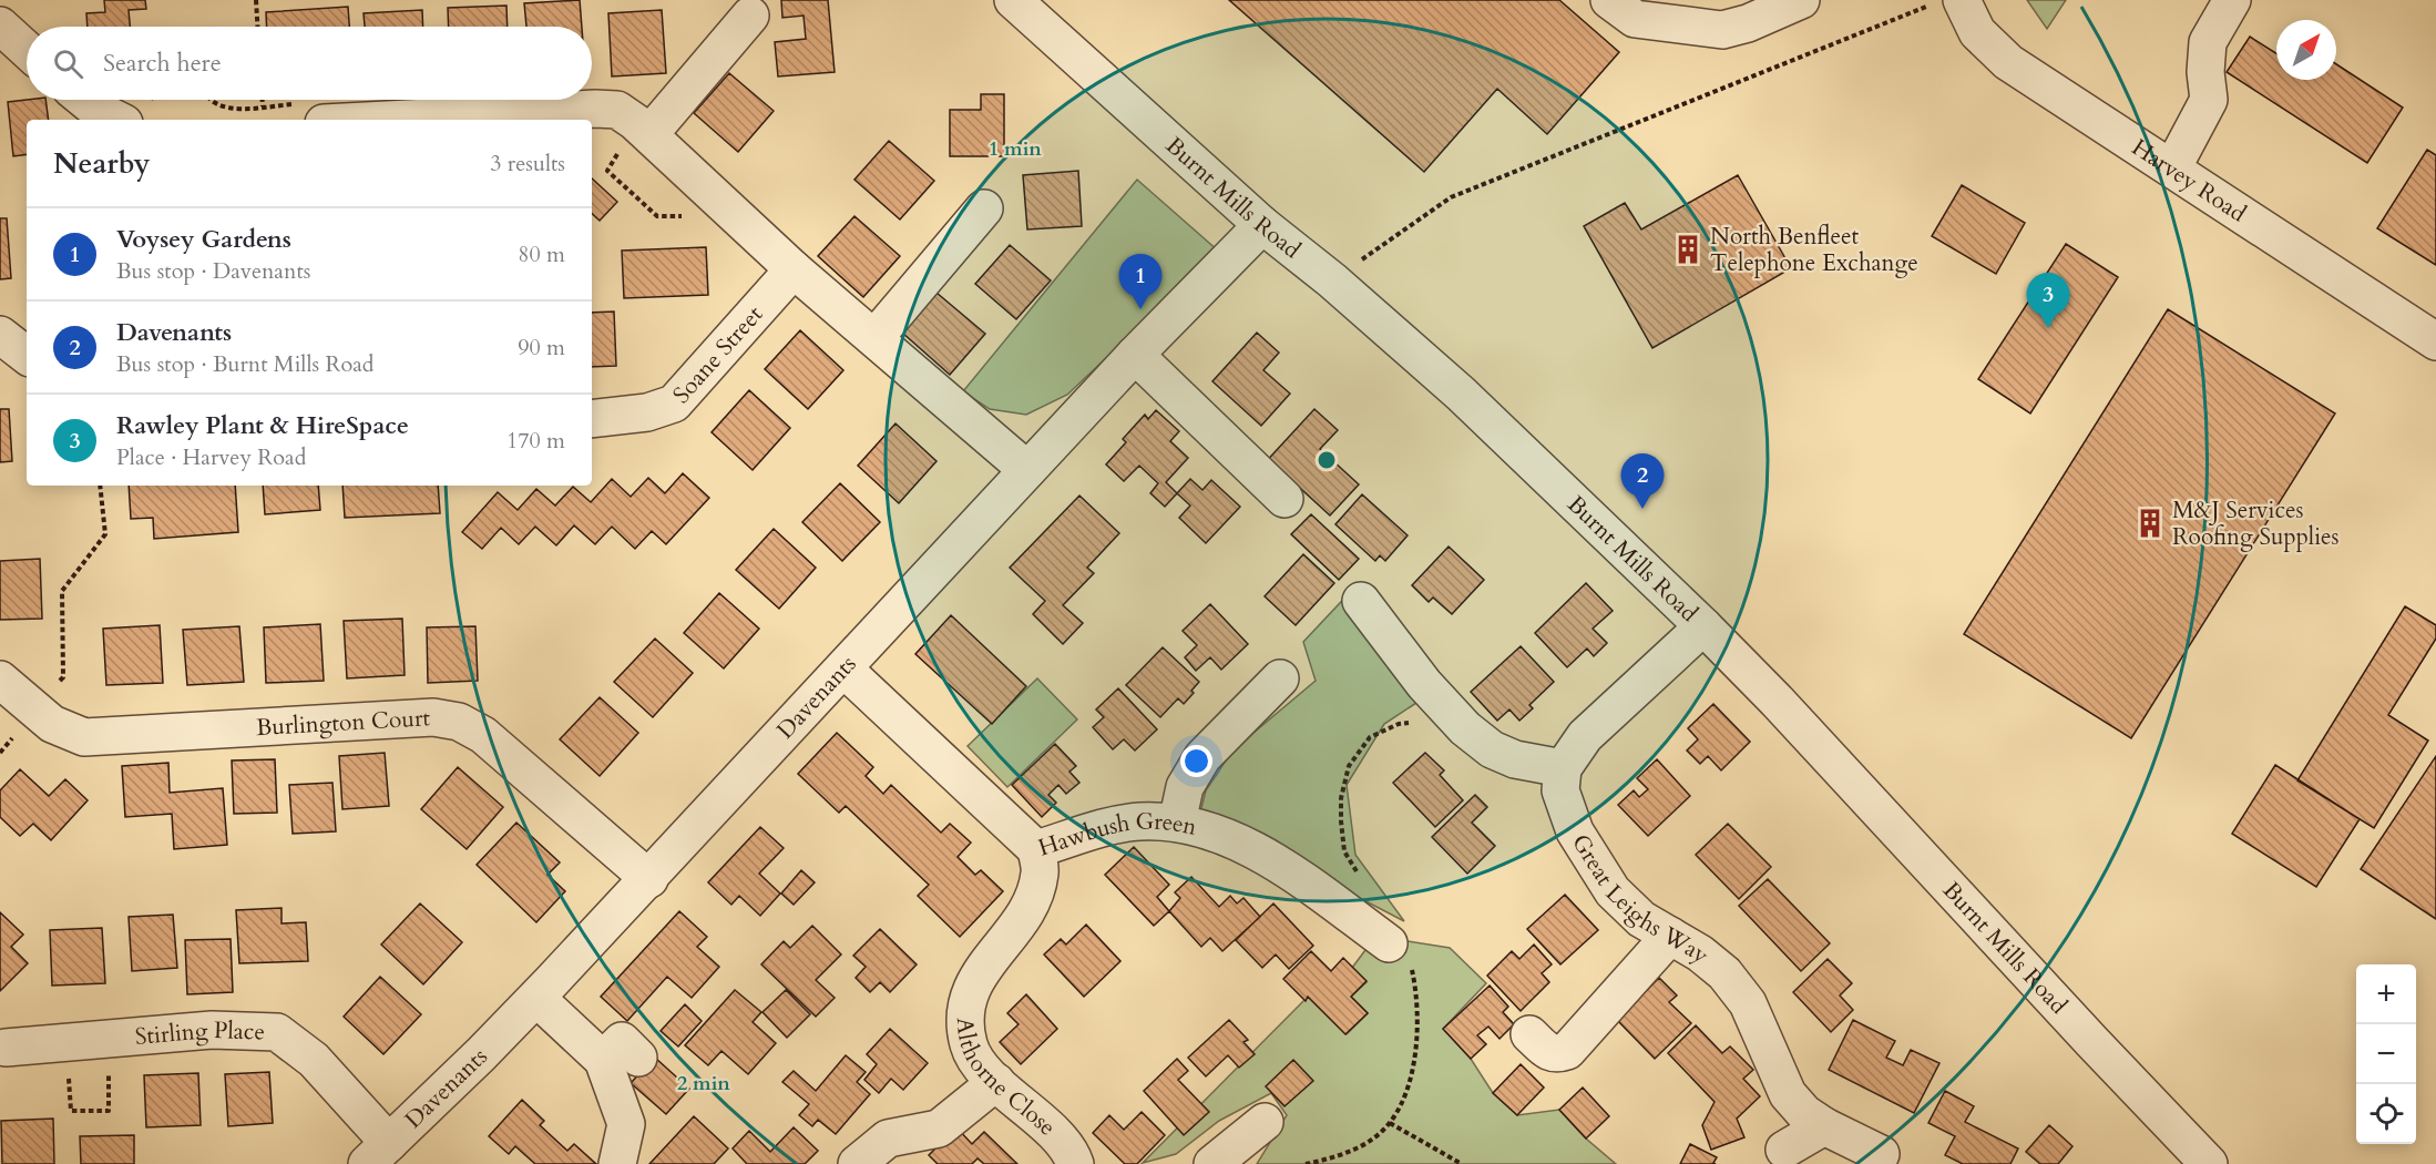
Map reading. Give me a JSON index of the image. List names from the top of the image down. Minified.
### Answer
{"streets":{"street":["Harvey Road","Burnt Mills Road","Soane Street","Davenants","Burlington Court","Hawbush Green","Great Leighs Way","Stirling Place","Althorne Close"]},"crossings":[["Burnt Mills Road","Davenants"],["Davenants","Burlington Court"],["Davenants","Hawbush Green"],["Davenants","Stirling Place"],["Hawbush Green","Althorne Close"]],"places":{"building":["North Benfleet Telephone Exchange","M&J Services Roofing Supplies"]},"north":"top right","page":{"search":"Search here","heading":["Nearby","3 results"],"list":[{"mark":"1","name":"Voysey Gardens","note":"Bus stop · Davenants","value":"80 m"},{"mark":"2","name":"Davenants","note":"Bus stop · Burnt Mills Road","value":"90 m"},{"mark":"3","name":"Rawley Plant & HireSpace","note":"Place · Harvey Road","value":"170 m"}],"pins":["1","3","2"],"map_buttons":["+","−"]},"rings":["1 min","2 min"]}
